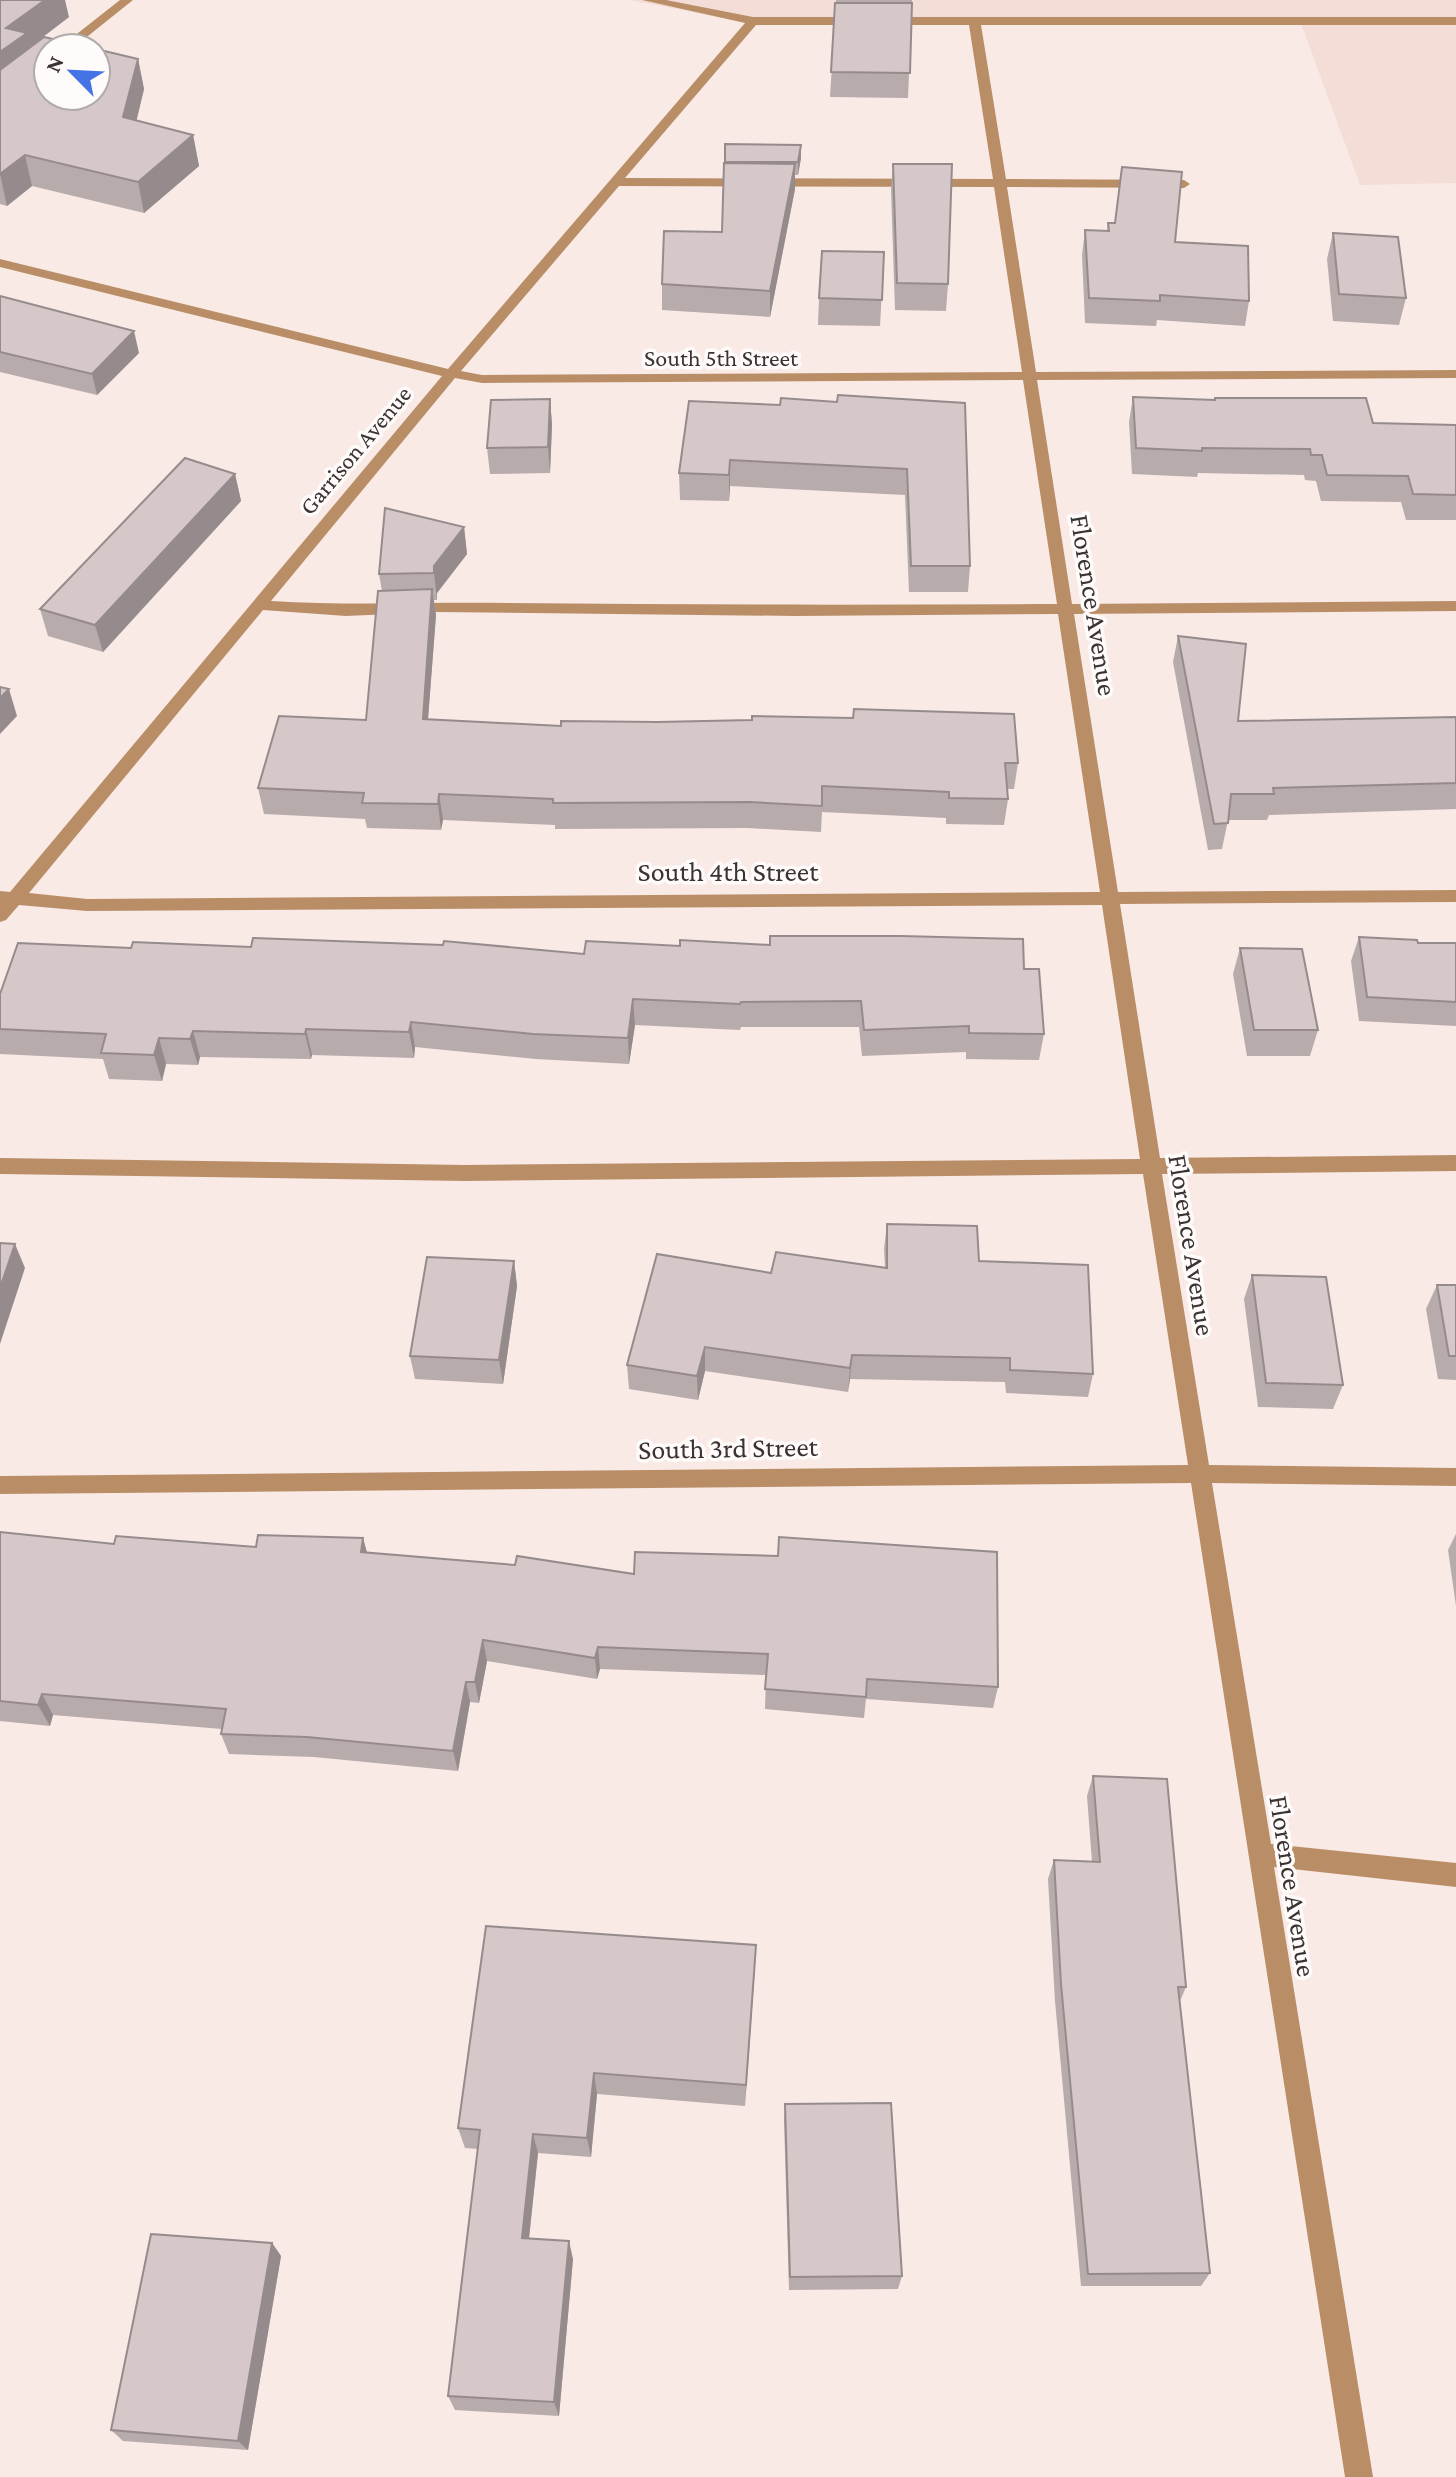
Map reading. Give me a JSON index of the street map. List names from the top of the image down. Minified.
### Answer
{"streets":{"street":["South 5th Street","Garrison Avenue","Florence Avenue","South 4th Street","South 3rd Street"]},"crossings":[["South 5th Street","Garrison Avenue"],["South 5th Street","Florence Avenue"],["Garrison Avenue","South 4th Street"],["Florence Avenue","South 4th Street"],["Florence Avenue","South 3rd Street"]],"north":"top left"}
